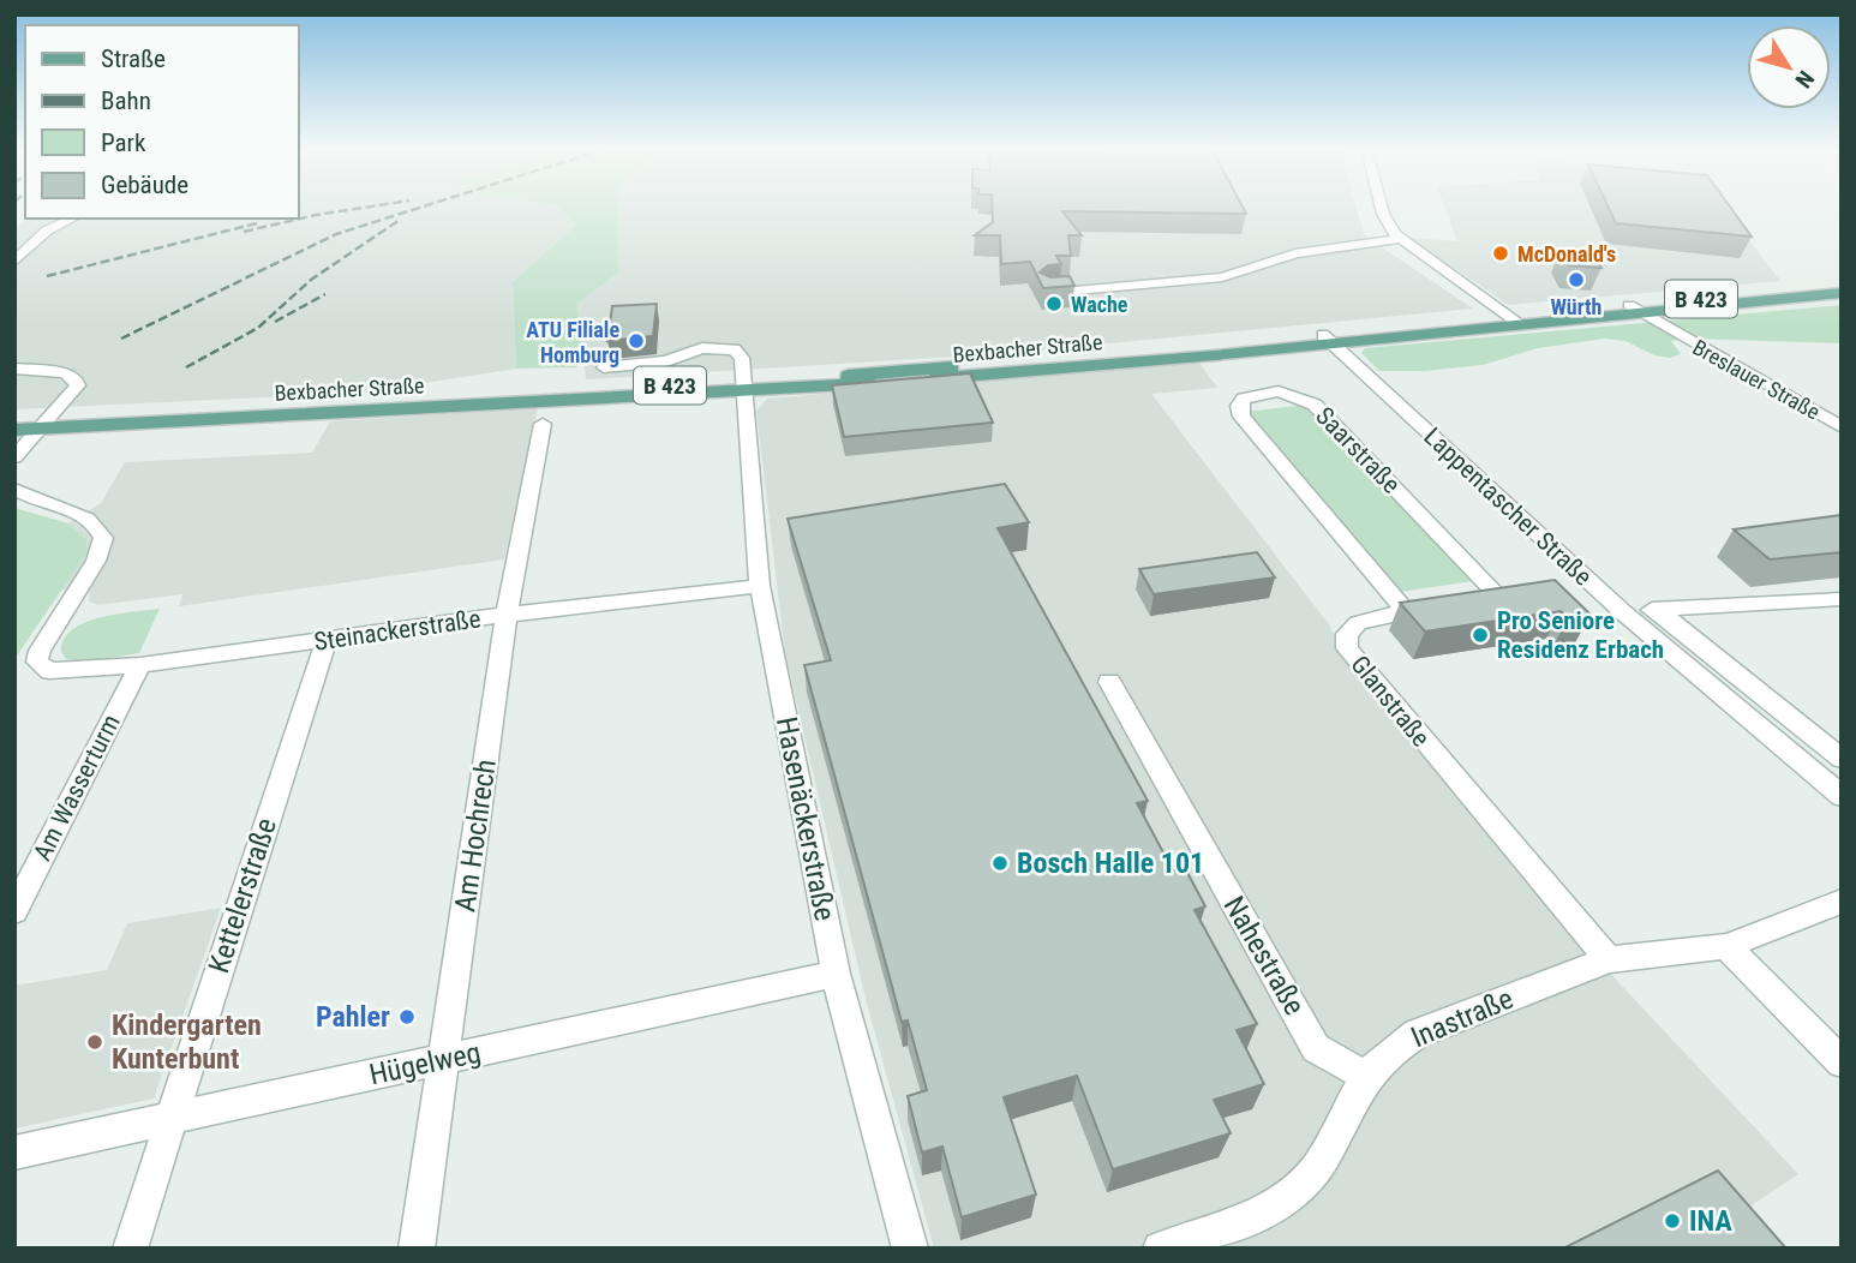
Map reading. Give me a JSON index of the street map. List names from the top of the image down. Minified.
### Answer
{"streets":{"main road":["B 423","Bexbacher Straße"],"street":["Breslauer Straße","Saarstraße","Lappentascher Straße","Steinackerstraße","Glanstraße","Am Wasserturm","Hasenäckerstraße","Am Hochrech","Kettelerstraße","Nahestraße","Inastraße","Hügelweg"]},"crossings":[["Bexbacher Straße","Breslauer Straße"],["Bexbacher Straße","Lappentascher Straße"],["Bexbacher Straße","Hasenäckerstraße"],["Saarstraße","Glanstraße"],["Steinackerstraße","Am Wasserturm"],["Steinackerstraße","Hasenäckerstraße"],["Steinackerstraße","Am Hochrech"],["Steinackerstraße","Kettelerstraße"],["Glanstraße","Inastraße"],["Hasenäckerstraße","Hügelweg"],["Am Hochrech","Hügelweg"],["Kettelerstraße","Hügelweg"],["Nahestraße","Inastraße"]],"places":["McDonald's","Würth","Wache","ATU Filiale Homburg","Pro Seniore Residenz Erbach","Bosch Halle 101","Pahler","Kindergarten Kunterbunt","INA"],"legend":["Straße","Bahn","Park","Gebäude"],"north":"bottom right"}
